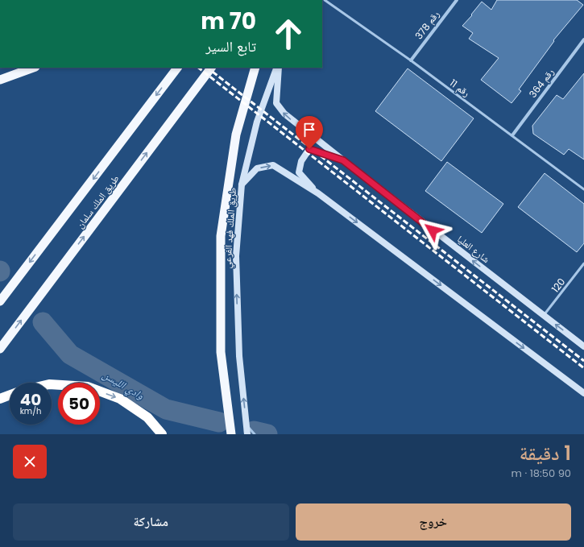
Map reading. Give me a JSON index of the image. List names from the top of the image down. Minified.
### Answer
{"streets":{"highway":["طريق الملك سلمان"],"main road":["طريق الملك فهد الفرعي","شارع العليا"],"street":["رقم 378","رقم 364"],"lane":["رقم 11","120"]},"crossings":[["رقم 378","رقم 11"],["رقم 364","رقم 11"],["شارع العليا","120"]],"one_way":["طريق الملك فهد الفرعي"],"water":["وادي الليسن"],"page":{"turn":["70 m","تابع السير"],"speed":"40 km/h","limit":"50","heading":["1 دقيقة","90 m · 18:50"],"buttons":["خروج","مشاركة"]}}
